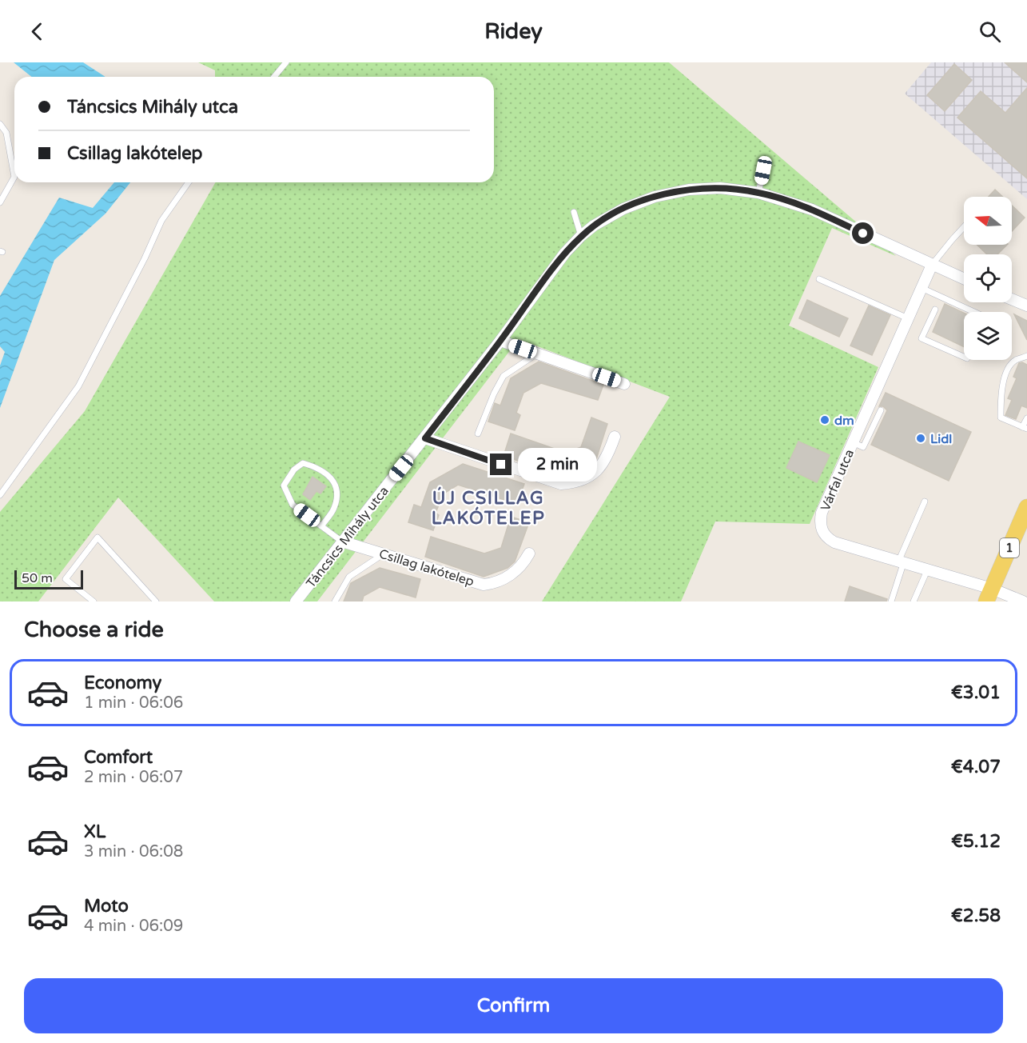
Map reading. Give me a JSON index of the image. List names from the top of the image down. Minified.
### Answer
{"streets":{"main road":["1"],"street":["Várfal utca","Táncsics Mihály utca","Csillag lakótelep"]},"crossings":[["Várfal utca","Táncsics Mihály utca"],["Várfal utca","1"],["Táncsics Mihály utca","Csillag lakótelep"]],"districts":["ÚJ CSILLAG LAKÓTELEP"],"places":["dm","Lidl"],"scale_bar":"50 m","north":"left","page":{"header":"Ridey","banner":["Táncsics Mihály utca","Csillag lakótelep"],"bubble":"2 min","scale":"50 m","heading":"Choose a ride","list":[{"name":"Economy","note":"1 min · 06:06","value":"€3.01"},{"name":"Comfort","note":"2 min · 06:07","value":"€4.07"},{"name":"XL","note":"3 min · 06:08","value":"€5.12"},{"name":"Moto","note":"4 min · 06:09","value":"€2.58"}],"buttons":"Confirm"}}
